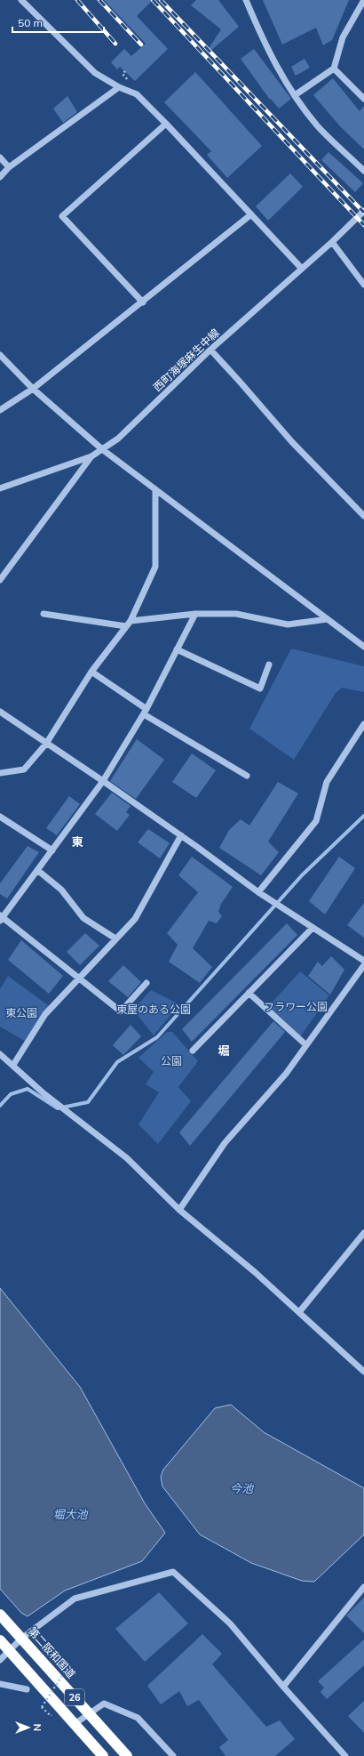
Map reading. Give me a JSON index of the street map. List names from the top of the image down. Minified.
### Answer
{"streets":{"highway":["第二阪和国道","26"],"street":["西町海塚麻生中線"]},"districts":["東","堀"],"water":["今池","堀大池"],"parks":["フラワー公園","東屋のある公園","東公園","公園"],"scale_bar":"50 m","north":"right"}
